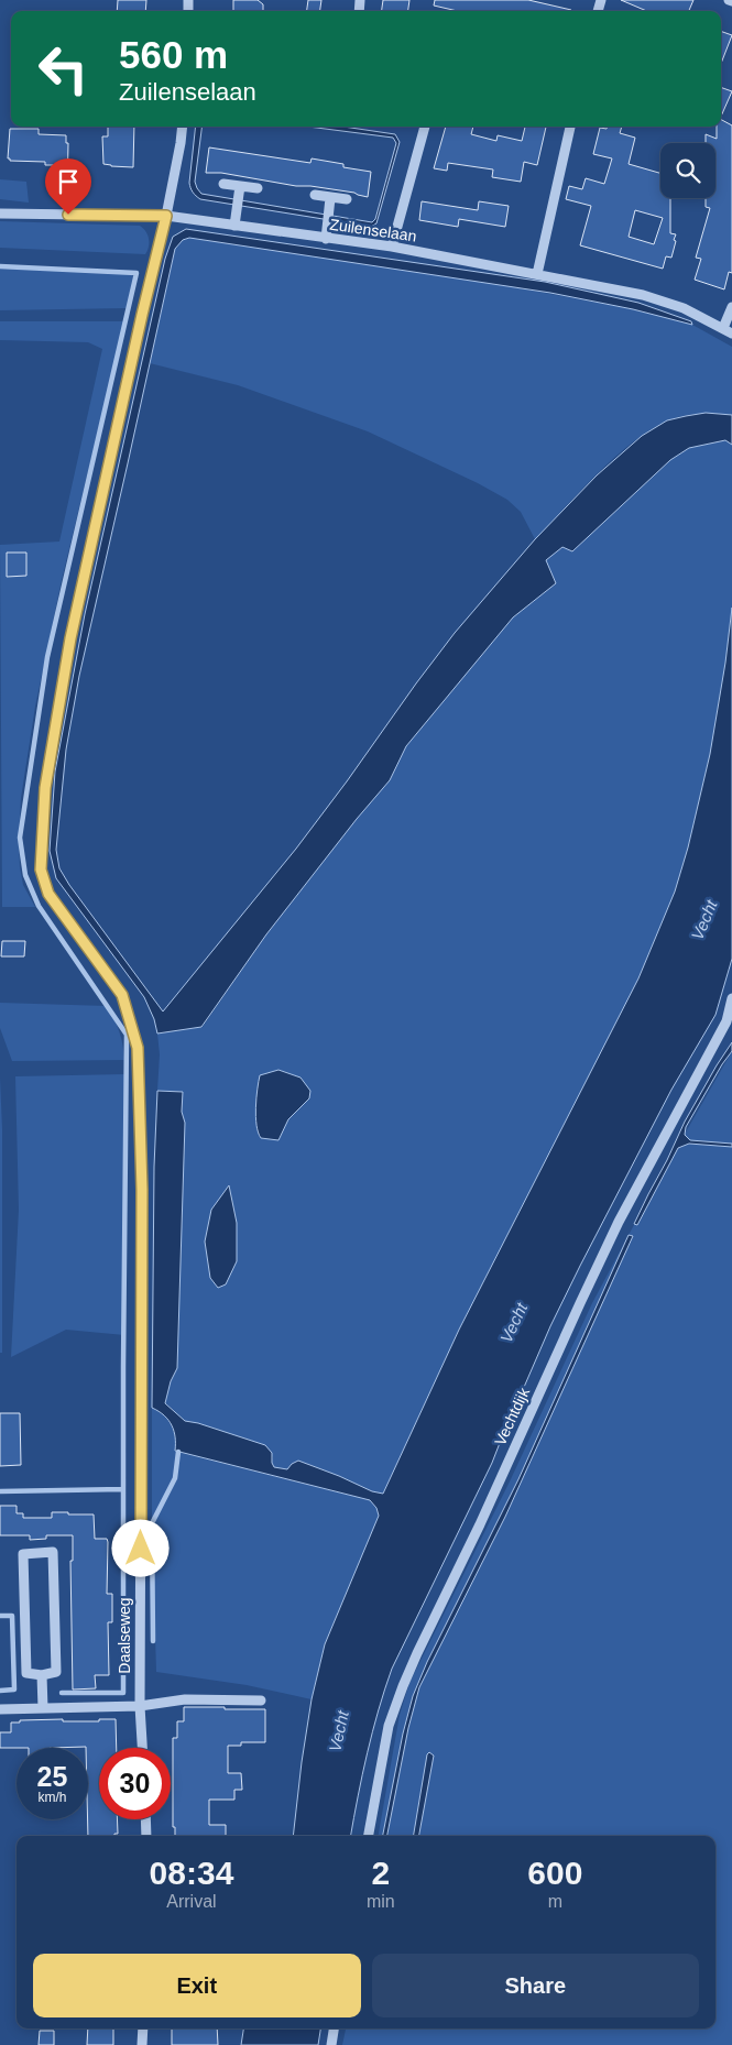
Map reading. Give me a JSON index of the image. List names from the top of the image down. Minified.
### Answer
{"streets":{"street":["Zuilenselaan","Vechtdijk","Daalseweg"]},"crossings":[["Zuilenselaan","Daalseweg"]],"water":["Vecht"],"page":{"turn":["560 m","Zuilenselaan"],"speed":"25 km/h","limit":"30","eta":["08:34","Arrival","2","min","600","m"],"buttons":["Exit","Share"]}}
